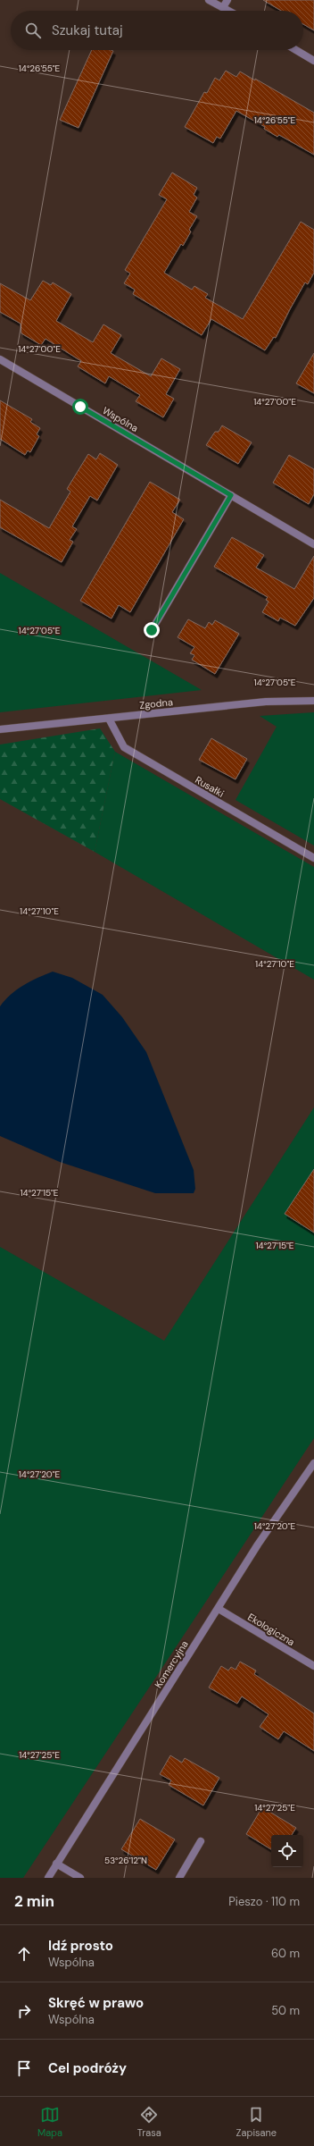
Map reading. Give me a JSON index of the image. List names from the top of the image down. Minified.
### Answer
{"streets":{"street":["Wspólna","Zgodna","Rusałki","Ekologiczna","Komercyjna"]},"crossings":[["Zgodna","Rusałki"],["Ekologiczna","Komercyjna"]],"page":{"search":"Szukaj tutaj","heading":["2 min","Pieszo · 110 m"],"list":[["Idź prosto","Wspólna","60 m"],["Skręć w prawo","Wspólna","50 m"],"Cel podróży"],"nav":["Mapa","Trasa","Zapisane"]},"coordinates":["14°26'55\"E","14°27'00\"E","14°27'05\"E","14°27'10\"E","14°27'15\"E","14°27'20\"E","14°27'25\"E","53°26'12\"N"]}
